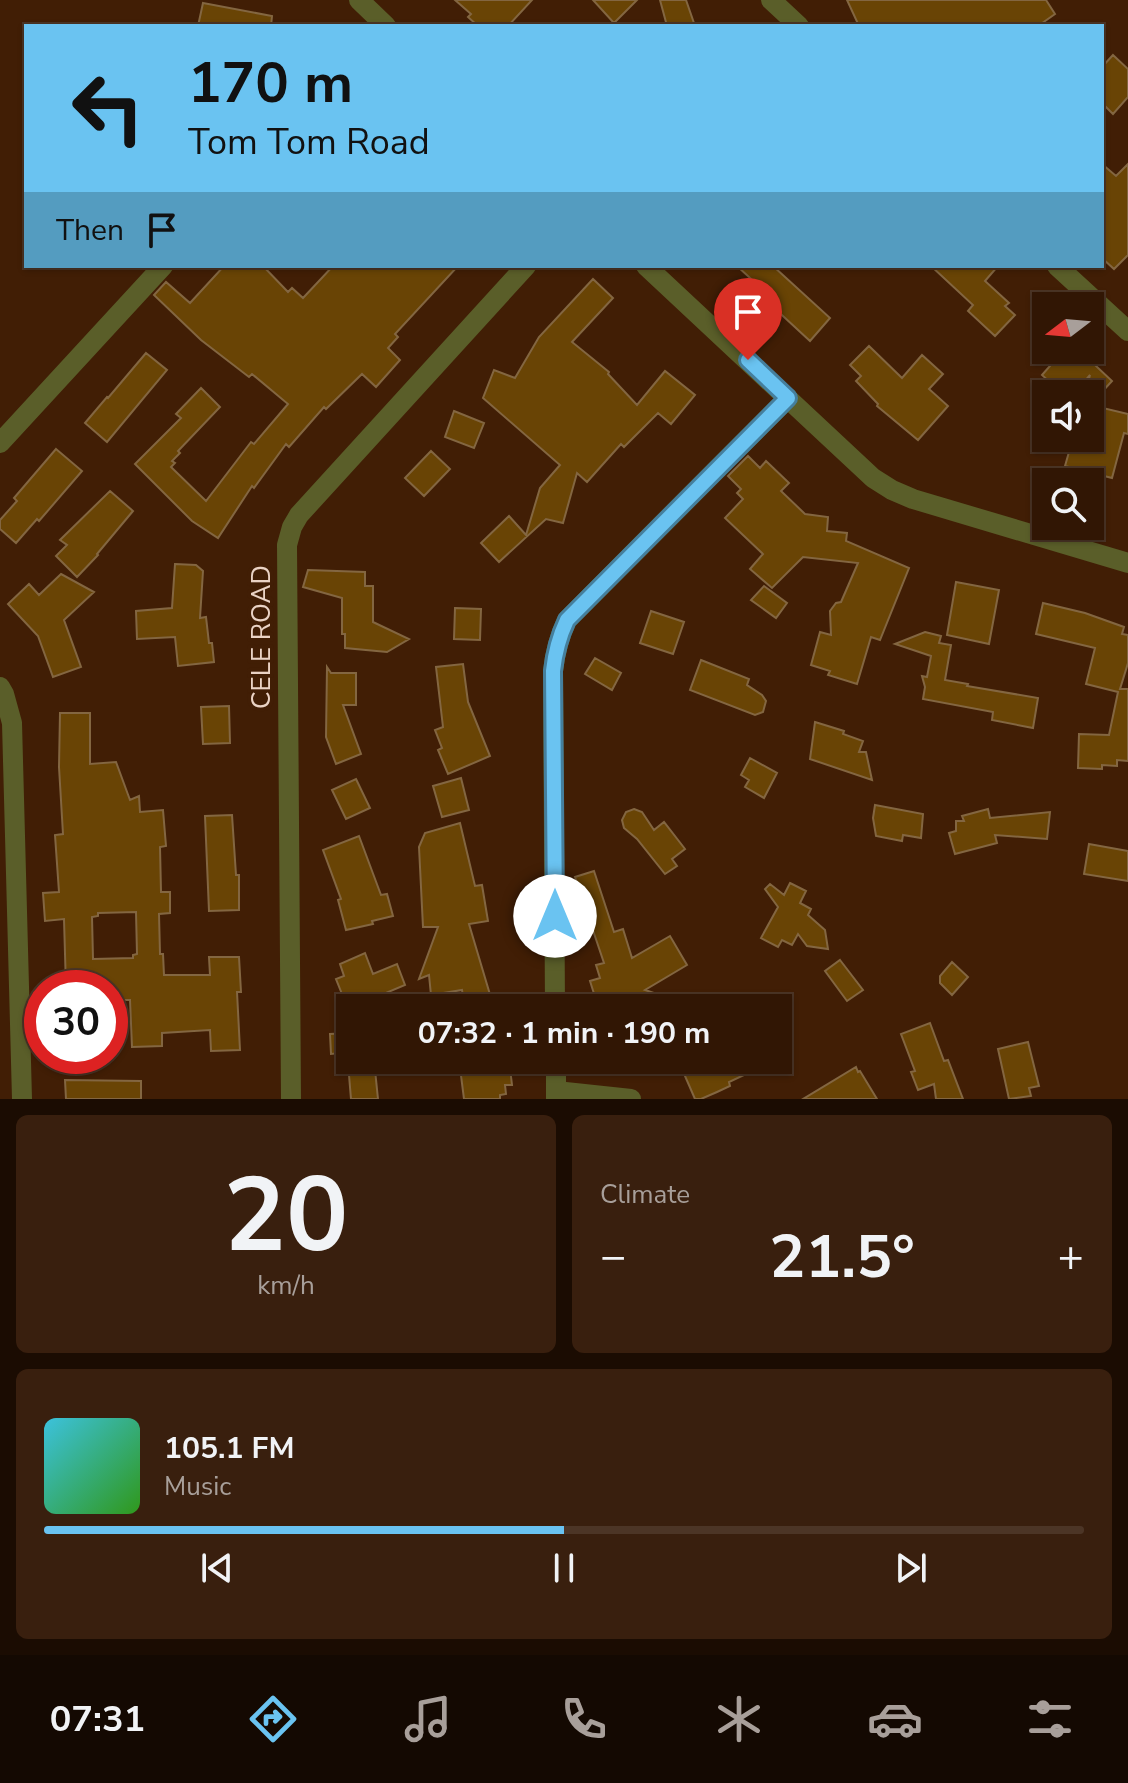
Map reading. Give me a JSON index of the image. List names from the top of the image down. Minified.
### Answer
{"streets":{"street":["CELE ROAD"]},"north":"left","page":{"turn":["170 m","Tom Tom Road"],"then":"Then","limit":"30","trip":"07:32 · 1 min · 190 m","tile":[["20","km/h"],"Climate"],"heat":["−","21.5°","+"],"song":["105.1 FM","Music"],"tabs":"07:31"}}
